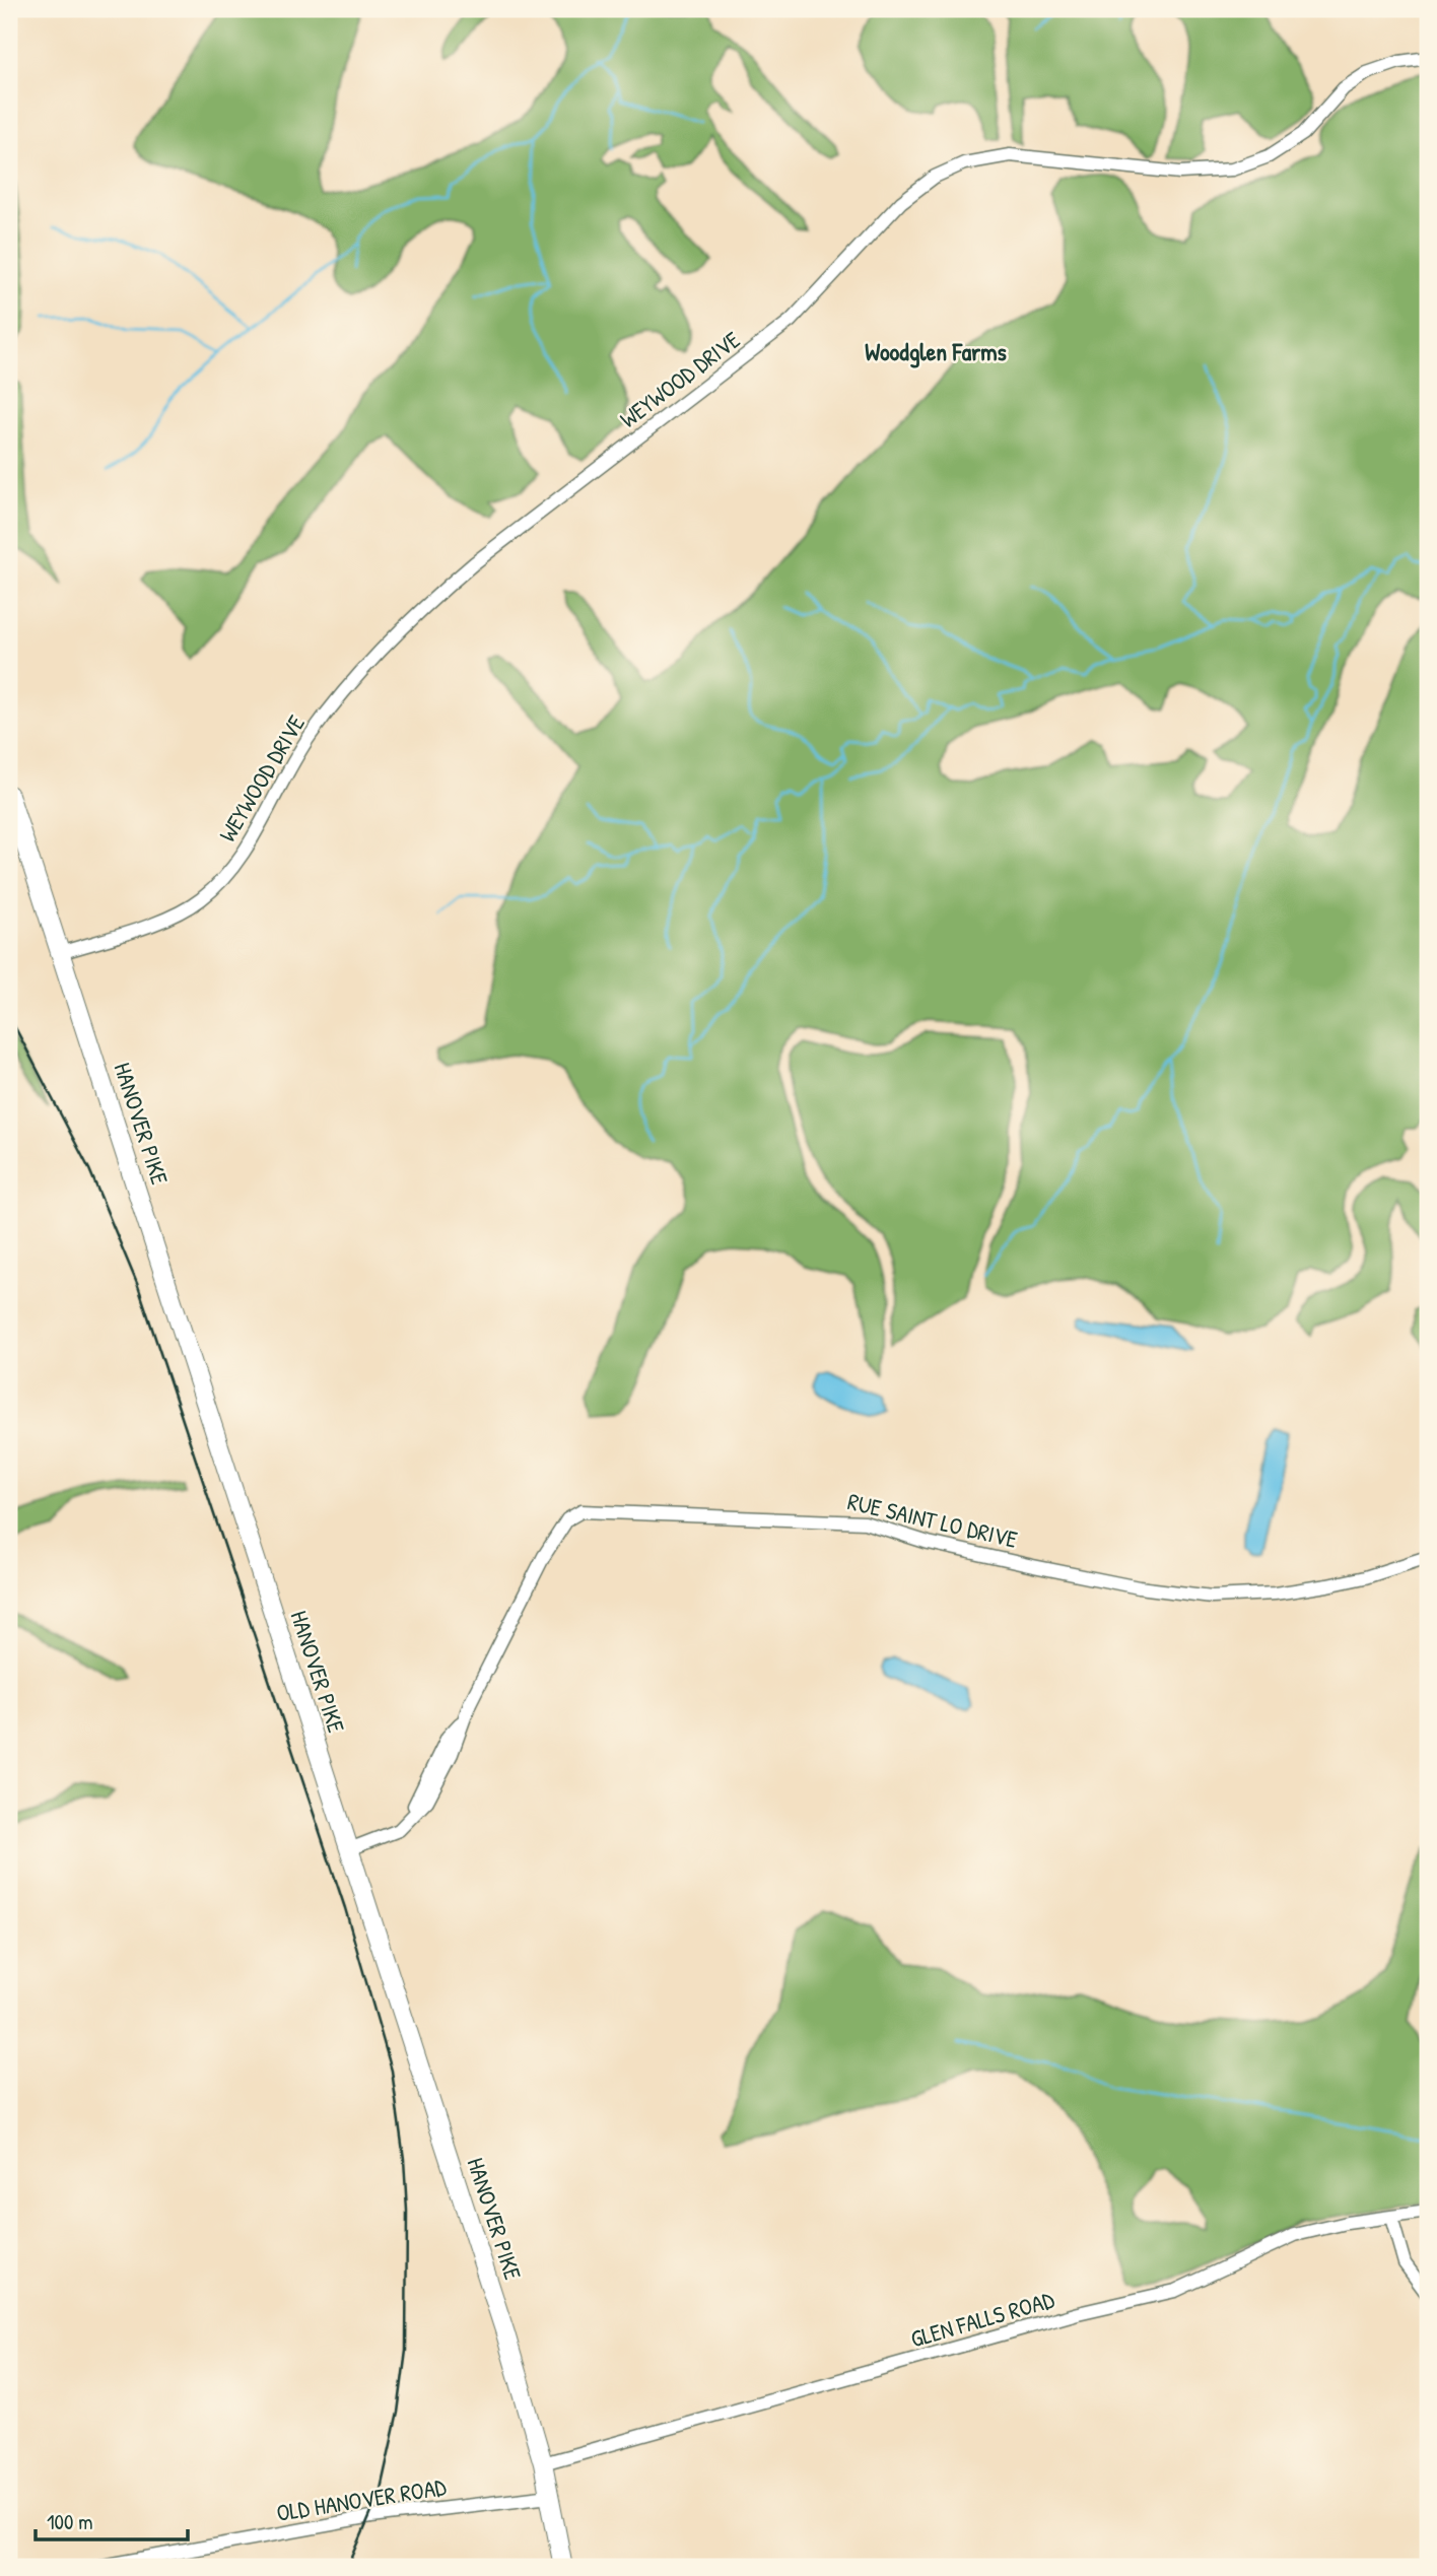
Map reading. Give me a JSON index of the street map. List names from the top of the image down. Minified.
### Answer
{"streets":{"highway":["HANOVER PIKE"],"street":["WEYWOOD DRIVE","RUE SAINT LO DRIVE","GLEN FALLS ROAD","OLD HANOVER ROAD"]},"crossings":[["WEYWOOD DRIVE","HANOVER PIKE"],["HANOVER PIKE","RUE SAINT LO DRIVE"],["HANOVER PIKE","GLEN FALLS ROAD"],["HANOVER PIKE","OLD HANOVER ROAD"]],"districts":["Woodglen Farms"],"scale_bar":"100 m"}
